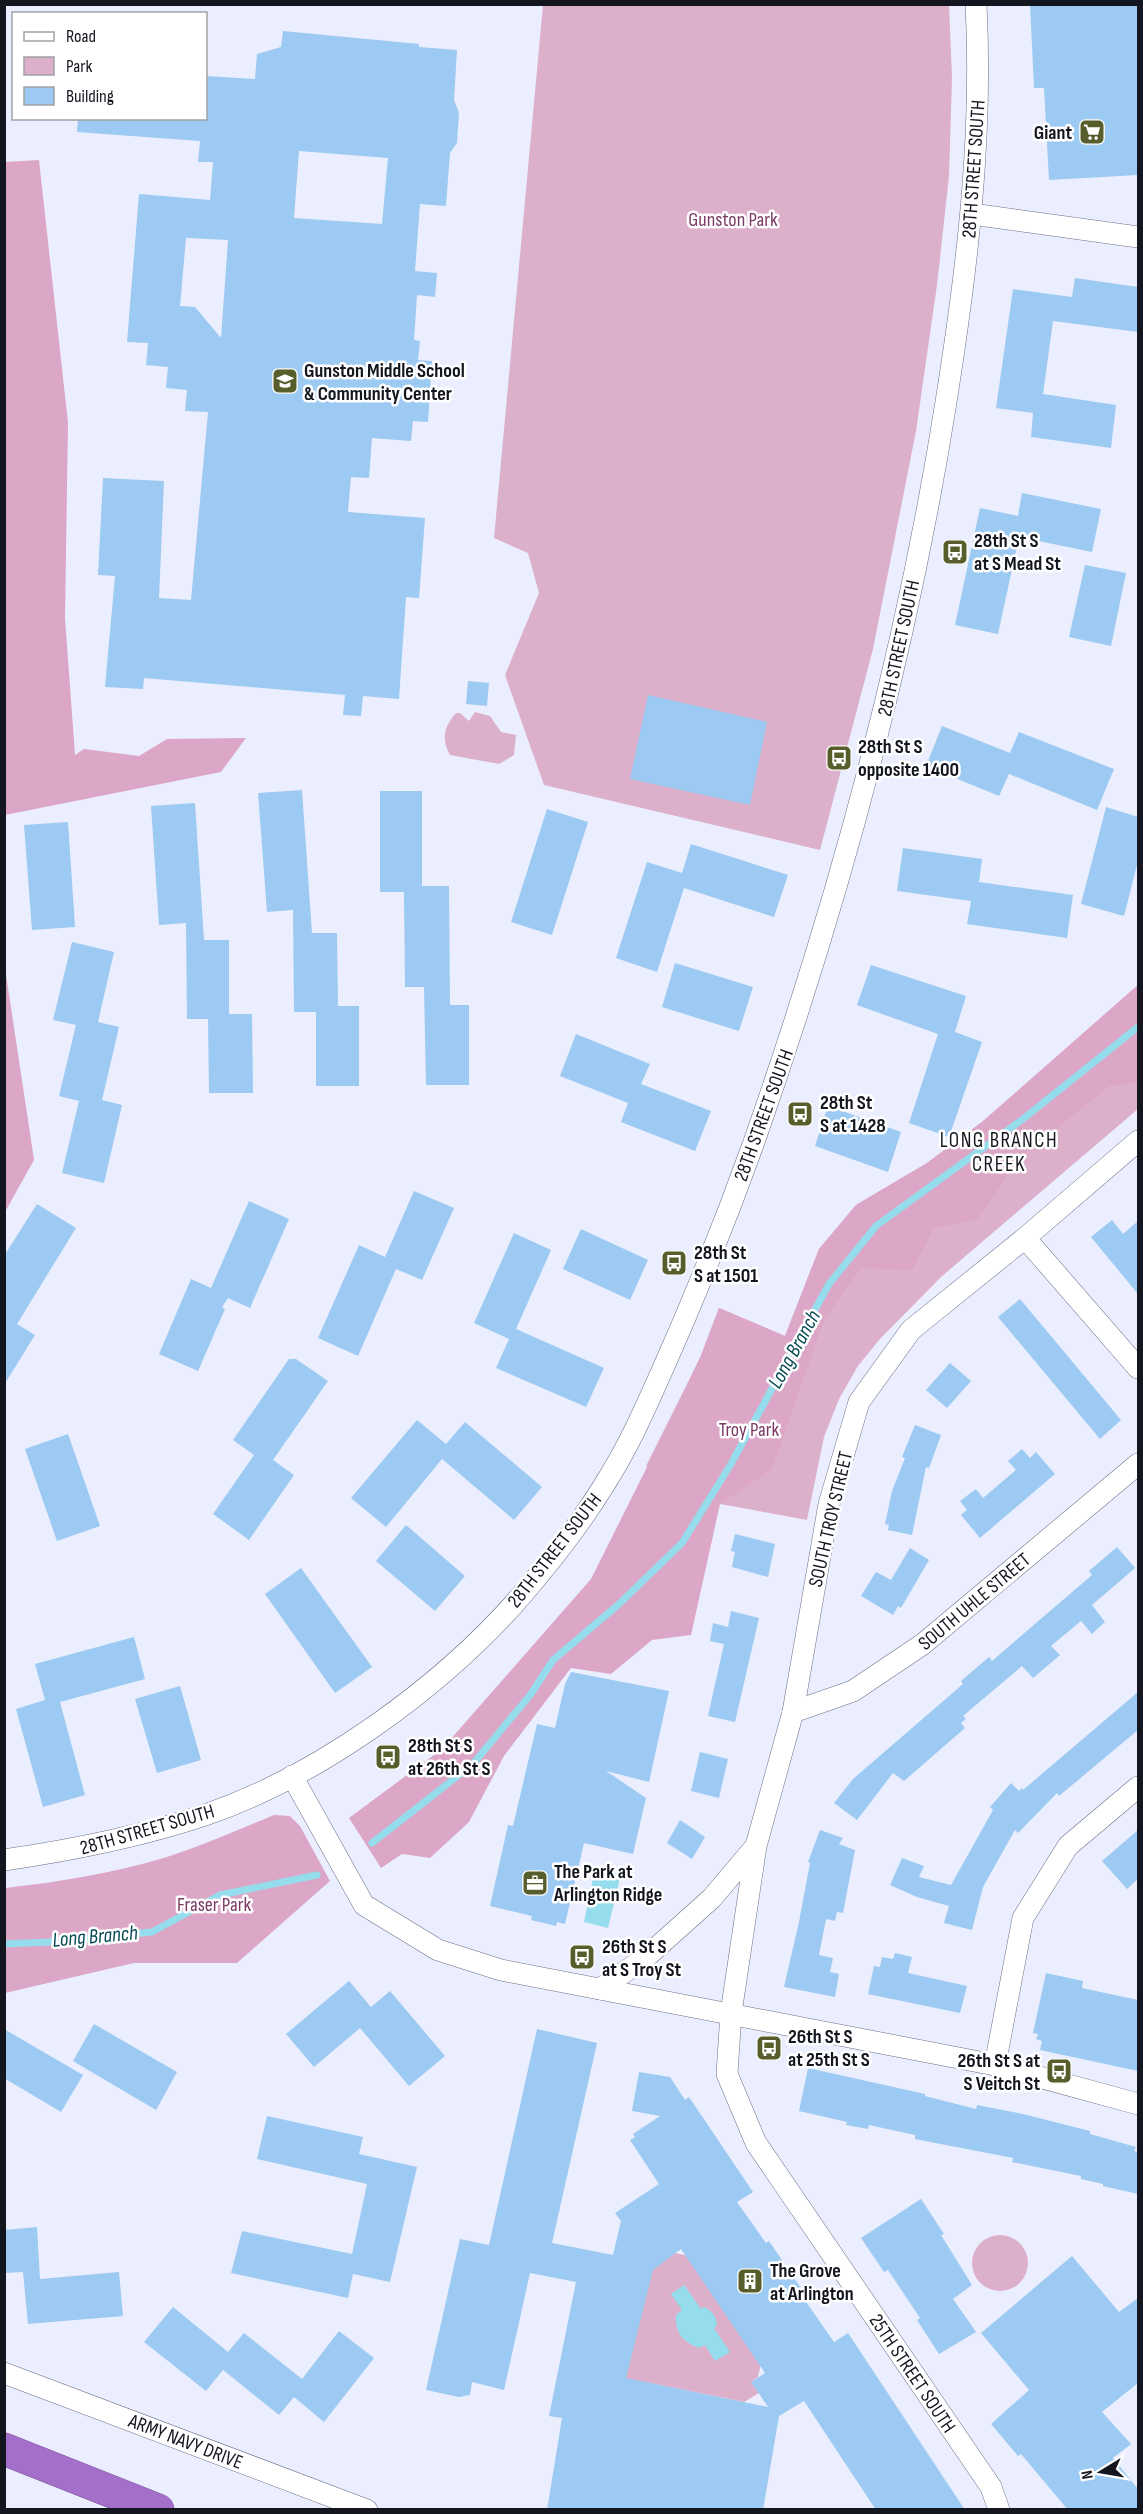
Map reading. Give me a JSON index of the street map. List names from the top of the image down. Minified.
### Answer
{"streets":{"street":["28TH STREET SOUTH","SOUTH TROY STREET","SOUTH UHLE STREET","25TH STREET SOUTH","ARMY NAVY DRIVE"]},"crossings":[["SOUTH TROY STREET","SOUTH UHLE STREET"],["SOUTH TROY STREET","25TH STREET SOUTH"]],"districts":["LONG BRANCH CREEK"],"water":["Long Branch"],"parks":["Gunston Park","Troy Park","Fraser Park"],"places":{"supermarket":["Giant"],"school or university":["Gunston Middle School & Community Center"],"bus stop":["28th St S at S Mead St","28th St S opposite 1400","28th St S at 1428","28th St S at 1501","28th St S at 26th St S","26th St S at S Troy St","26th St S at 25th St S","26th St S at S Veitch St"],"office":["The Park at Arlington Ridge"],"building":["The Grove at Arlington"]},"legend":["Road","Park","Building"],"north":"left"}
